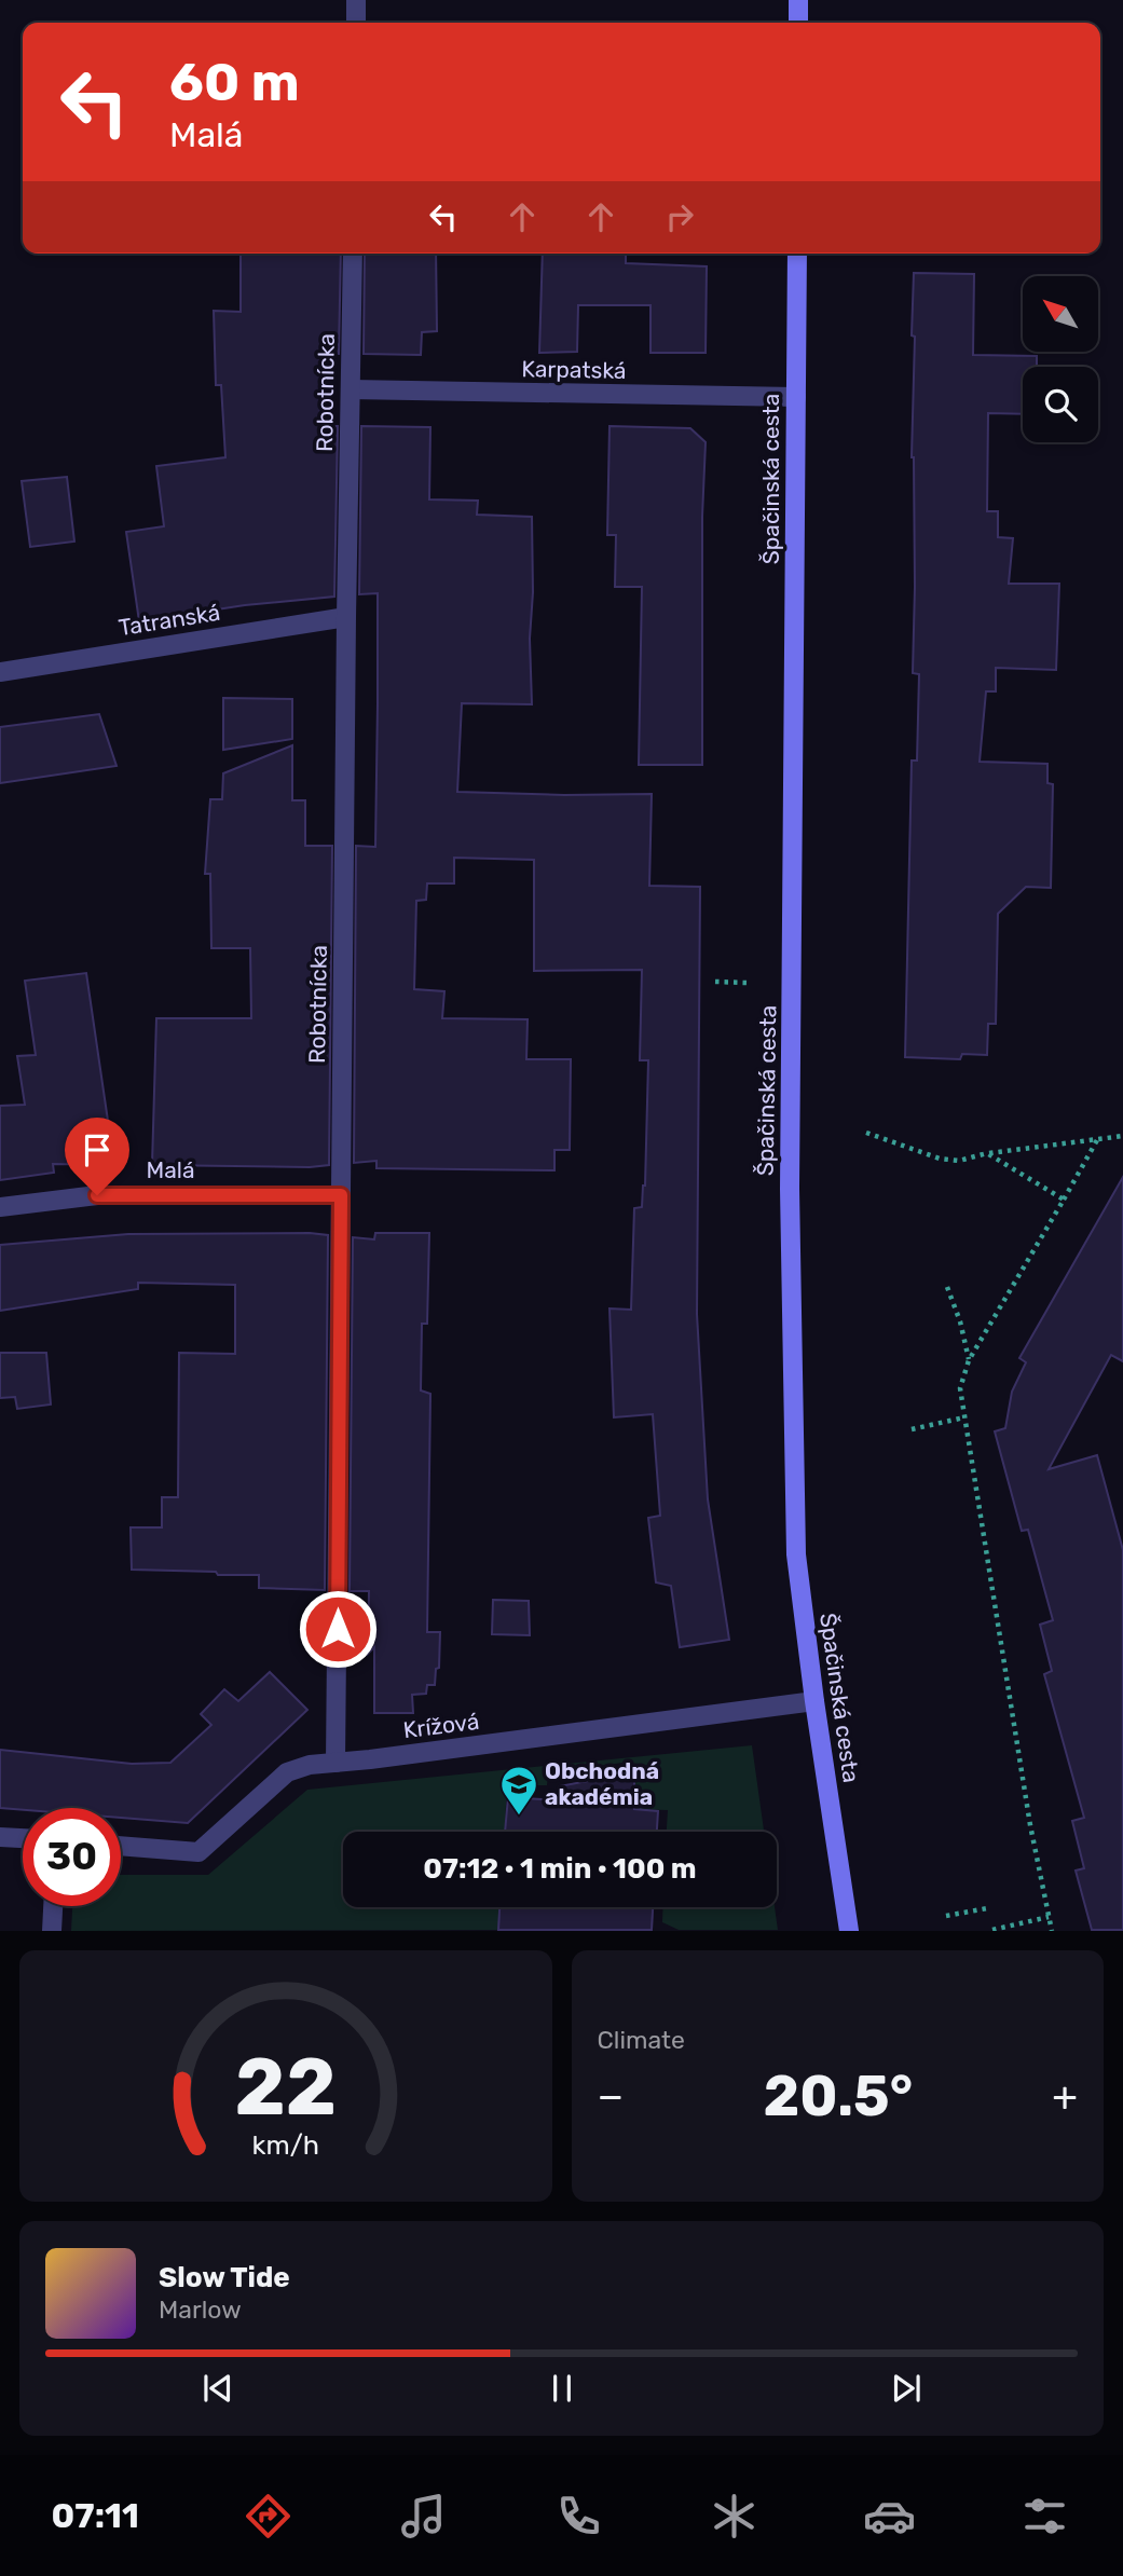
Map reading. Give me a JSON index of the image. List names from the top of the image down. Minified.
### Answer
{"streets":{"street":["Karpatská","Robotnícka","Špačinská cesta","Tatranská","Malá","Krížová"]},"crossings":[["Karpatská","Robotnícka"],["Karpatská","Špačinská cesta"],["Robotnícka","Tatranská"],["Robotnícka","Malá"],["Robotnícka","Krížová"],["Špačinská cesta","Krížová"]],"places":{"school or university":["Obchodná akadémia"]},"north":"top left","page":{"turn":["60 m","Malá"],"limit":"30","trip":"07:12 · 1 min · 100 m","tile":"Climate","heat":["−","20.5°","+"],"song":["Slow Tide","Marlow"],"tabs":"07:11","gauge":["22","km/h"]}}
